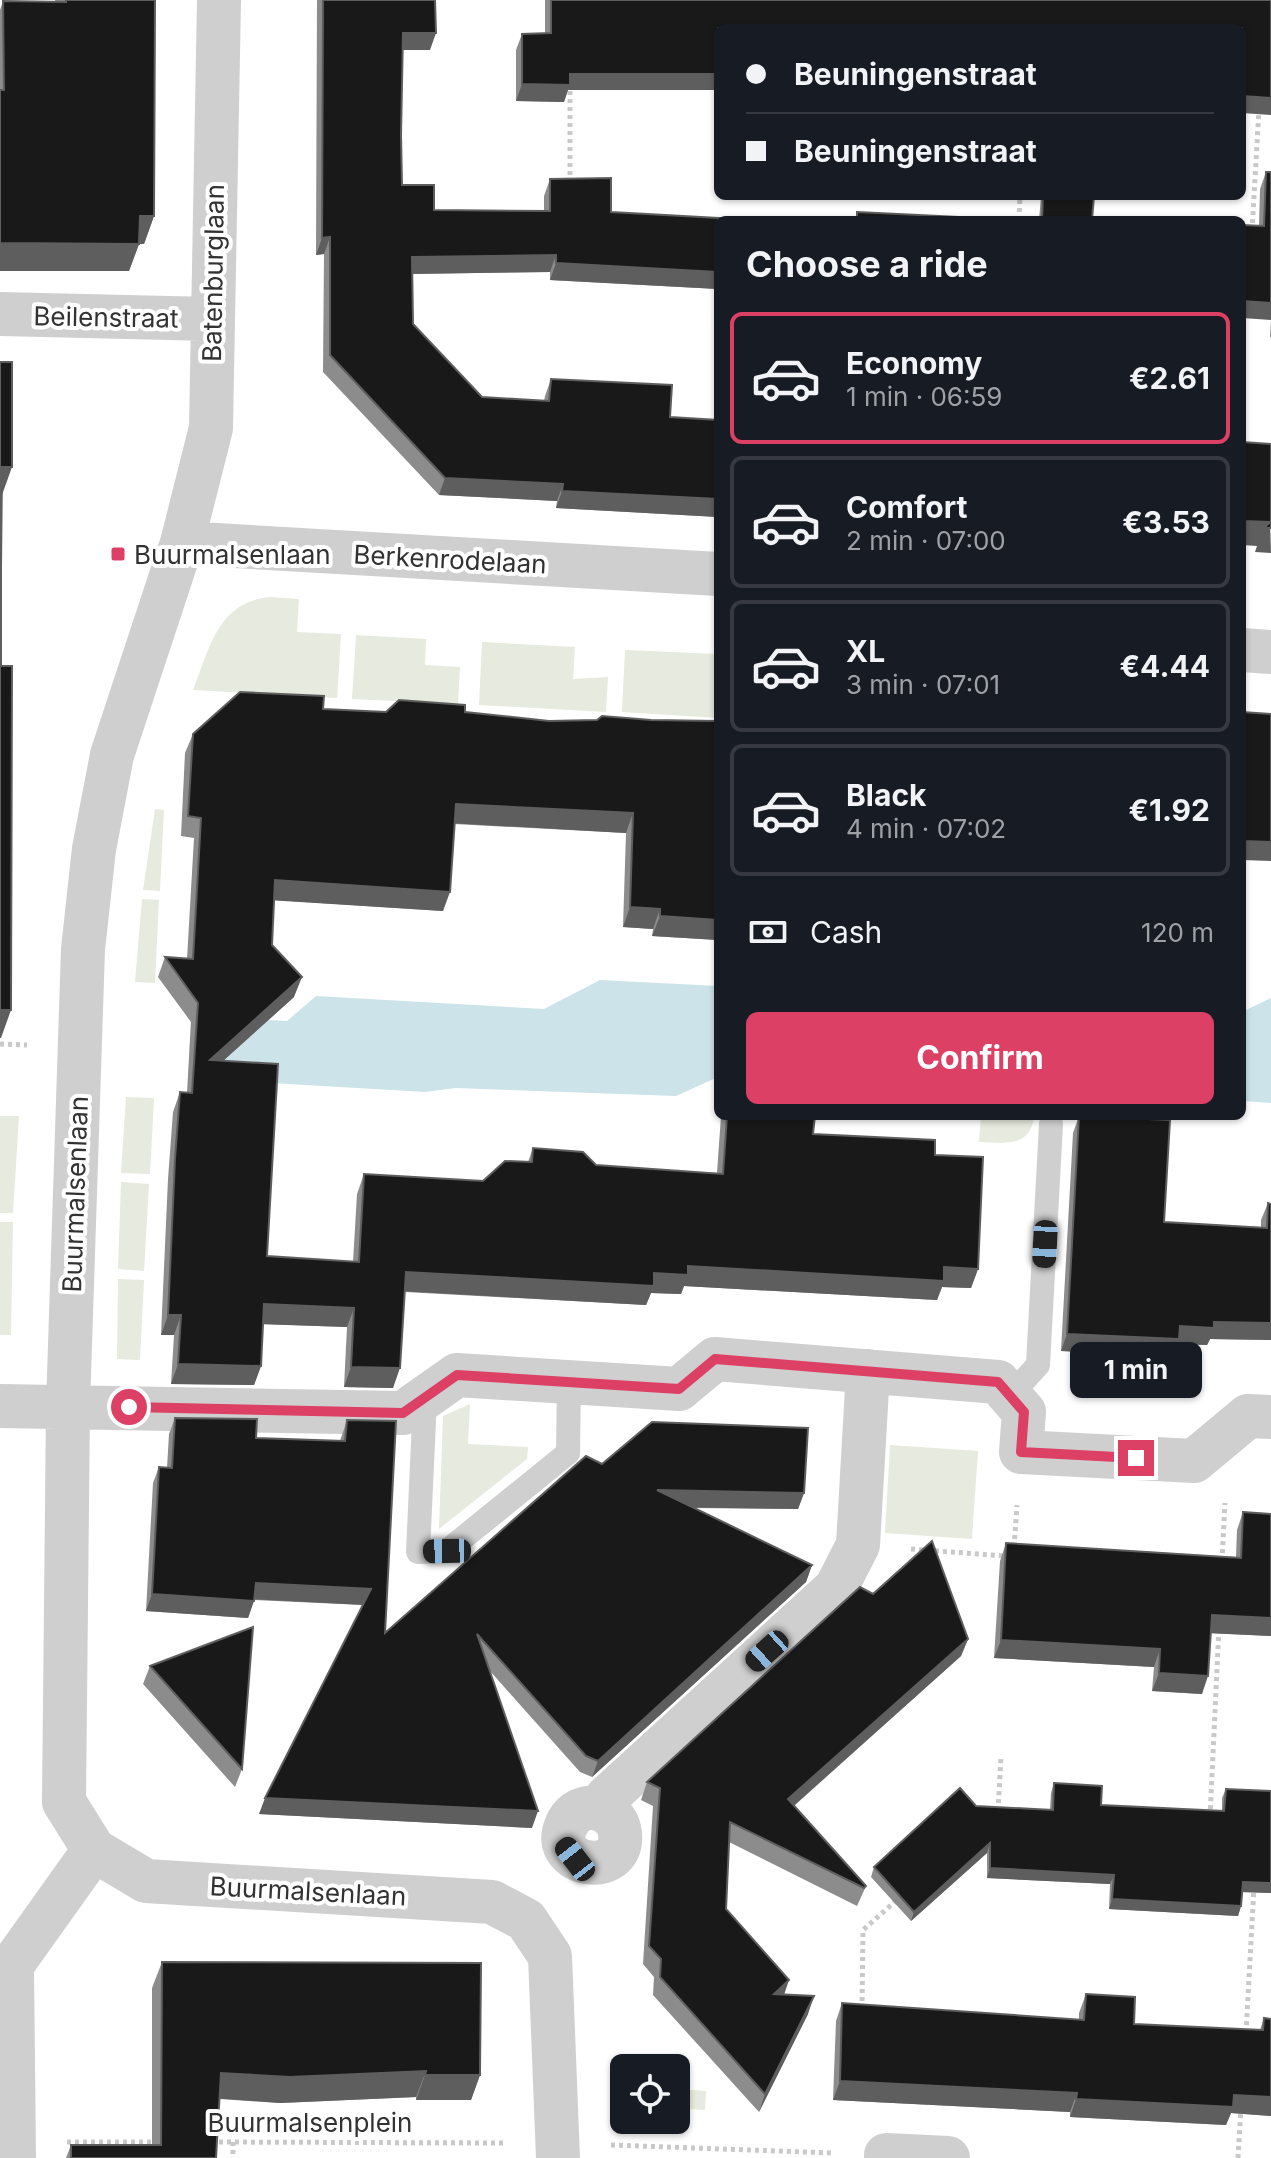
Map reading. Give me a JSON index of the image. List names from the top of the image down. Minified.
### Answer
{"streets":{"street":["Batenburglaan","Beilenstraat","Berkenrodelaan","Buurmalsenlaan"],"path":["Buurmalsenplein"]},"crossings":[["Batenburglaan","Beilenstraat"],["Batenburglaan","Berkenrodelaan"],["Batenburglaan","Buurmalsenlaan"],["Berkenrodelaan","Buurmalsenlaan"],["Buurmalsenlaan","Buurmalsenplein"]],"places":{"transit":["Buurmalsenlaan"]},"page":{"banner":["Beuningenstraat","Beuningenstraat"],"heading":"Choose a ride","list":[{"name":"Economy","note":"1 min · 06:59","value":"€2.61"},{"name":"Comfort","note":"2 min · 07:00","value":"€3.53"},{"name":"XL","note":"3 min · 07:01","value":"€4.44"},{"name":"Black","note":"4 min · 07:02","value":"€1.92"}],"pay":["Cash","120 m"],"buttons":"Confirm","bubble":"1 min"}}
